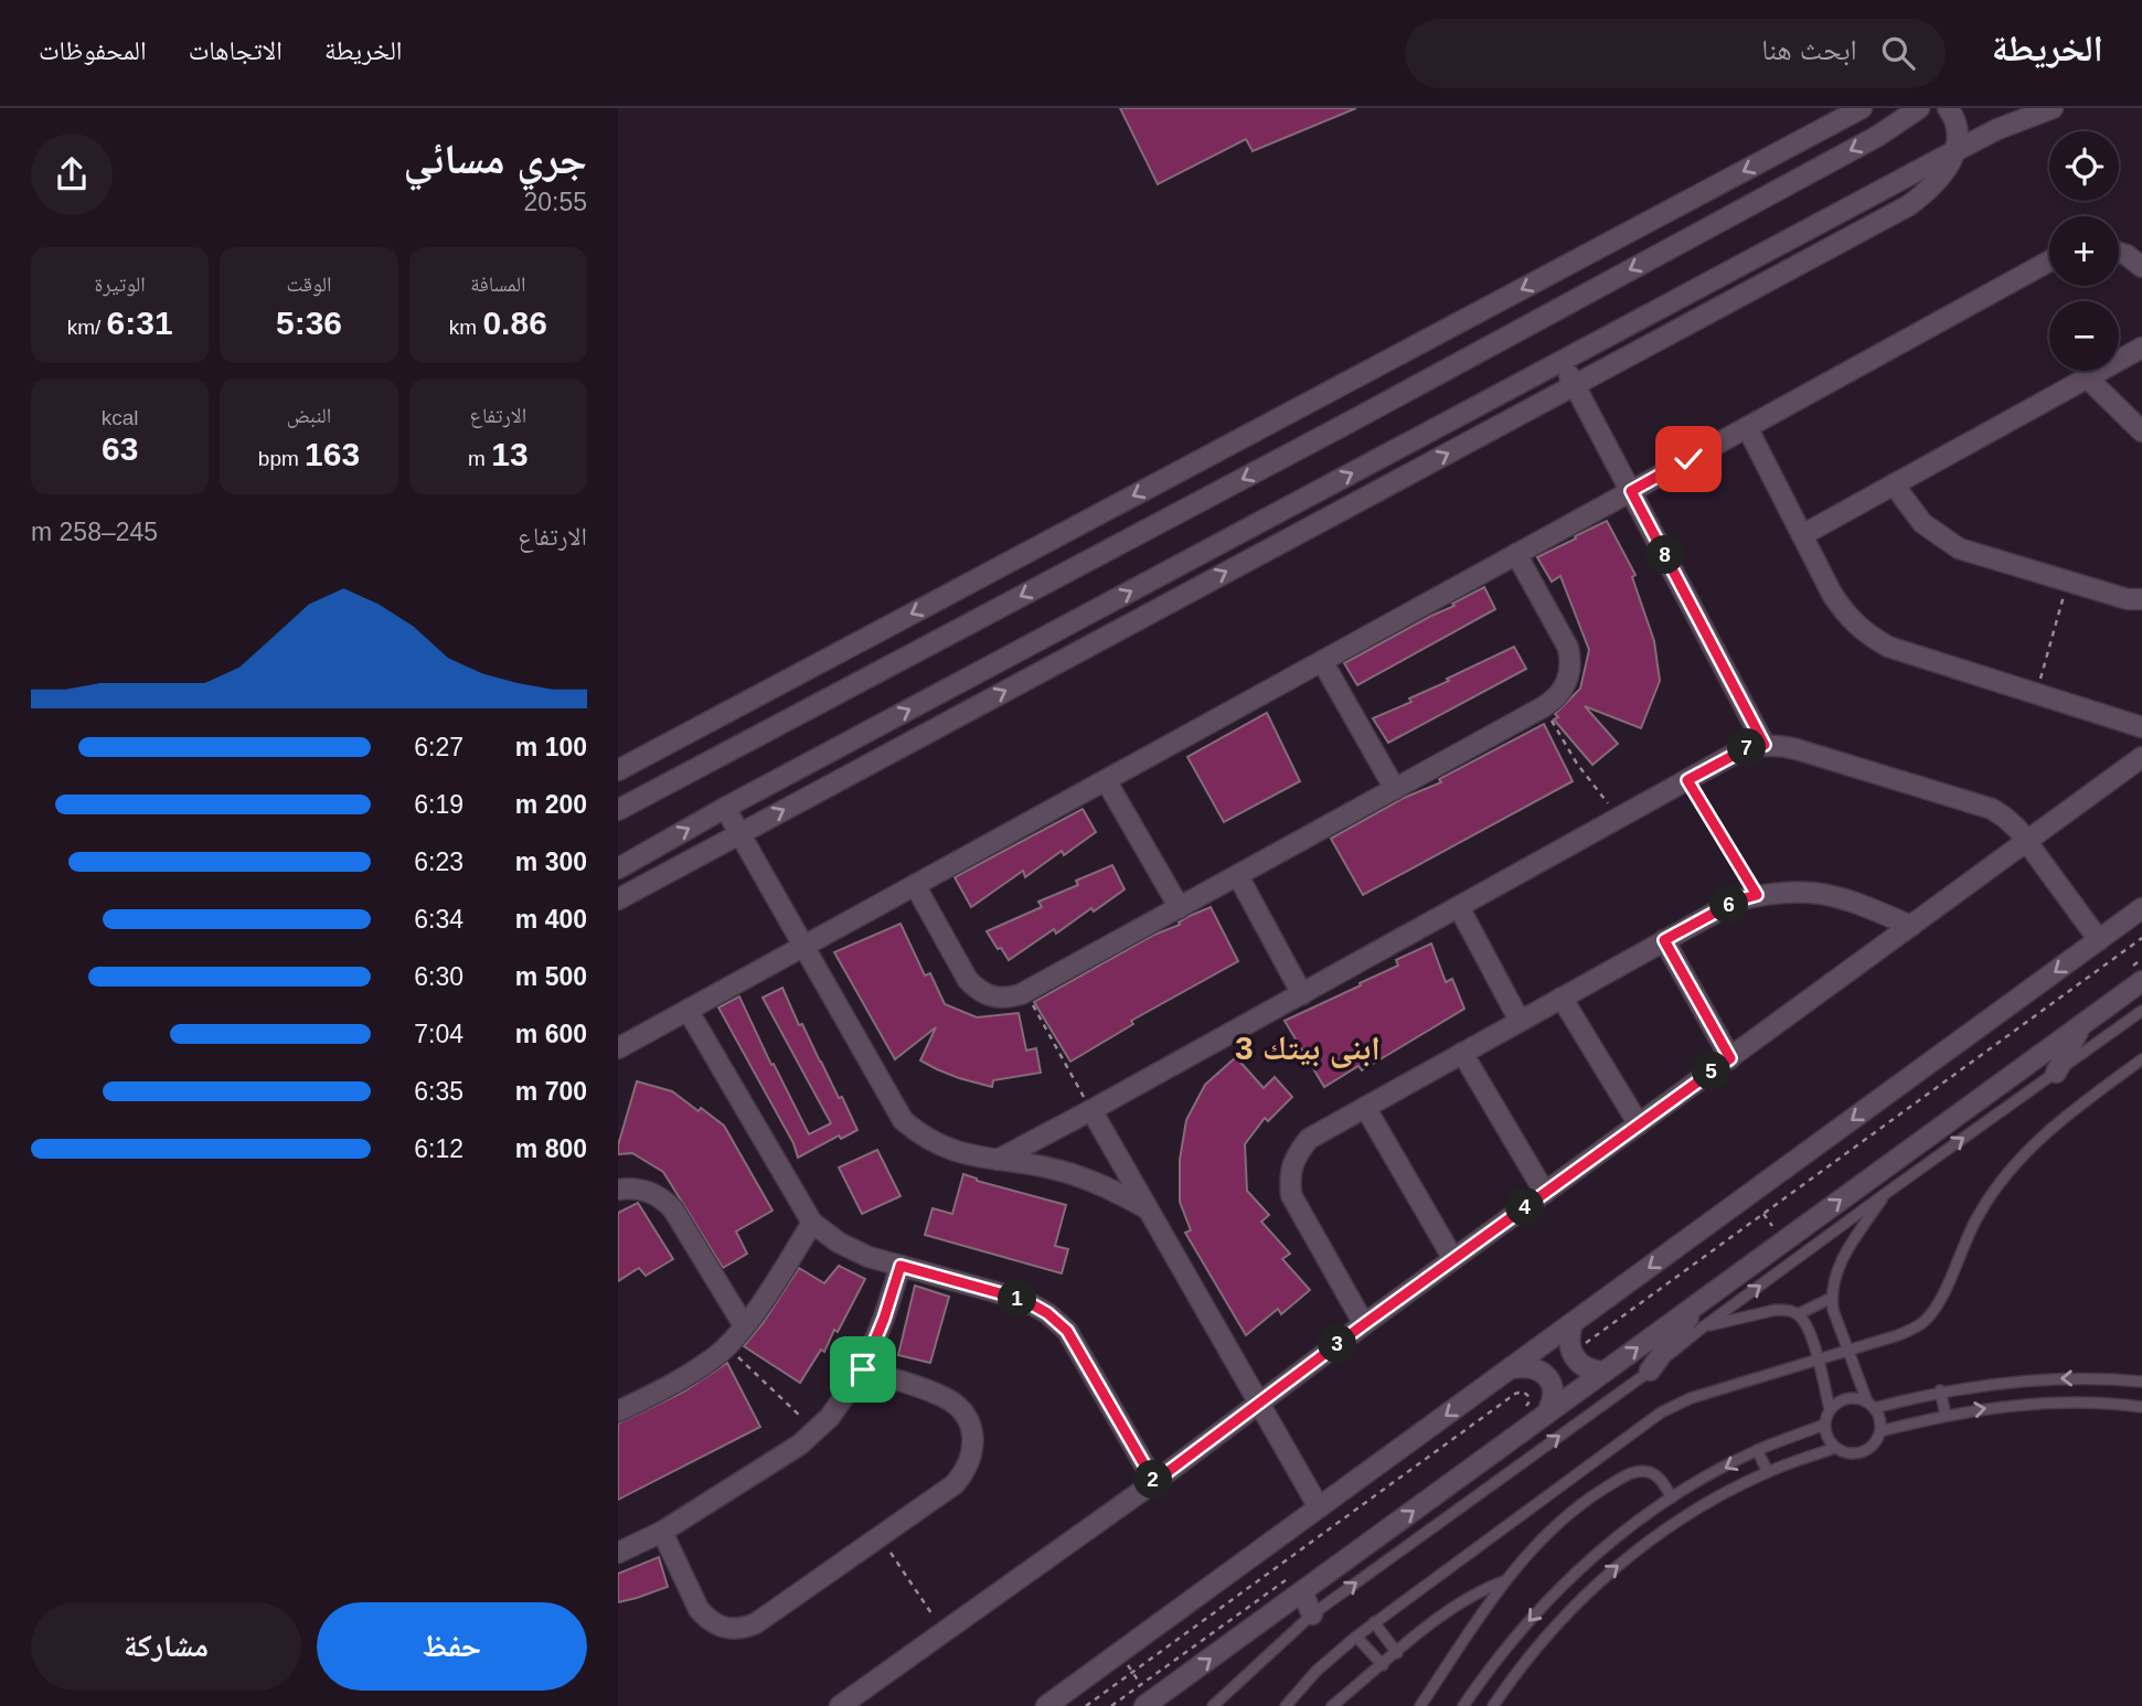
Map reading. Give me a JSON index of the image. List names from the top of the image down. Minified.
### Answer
{"districts":["ابنى بيتك 3"],"page":{"header":"الخريطة","search":"ابحث هنا","nav":["الخريطة","الاتجاهات","المحفوظات"],"heading":["جري مسائي","20:55"],"map_buttons":["+","−"],"stats":[["المسافة","0.86 km"],["الوقت","5:36"],["الوتيرة","6:31 /km"],["الارتفاع","13 m"],["النبض","163 bpm"],["kcal","63"]],"chart":["الارتفاع","245–258 m"],"pins":["8","7","6","5","4","1","3","2"],"list":[{"name":"100 m","note":"6:27"},{"name":"200 m","note":"6:19"},{"name":"300 m","note":"6:23"},{"name":"400 m","note":"6:34"},{"name":"500 m","note":"6:30"},{"name":"600 m","note":"7:04"},{"name":"700 m","note":"6:35"},{"name":"800 m","note":"6:12"}],"buttons":["حفظ","مشاركة"]}}
